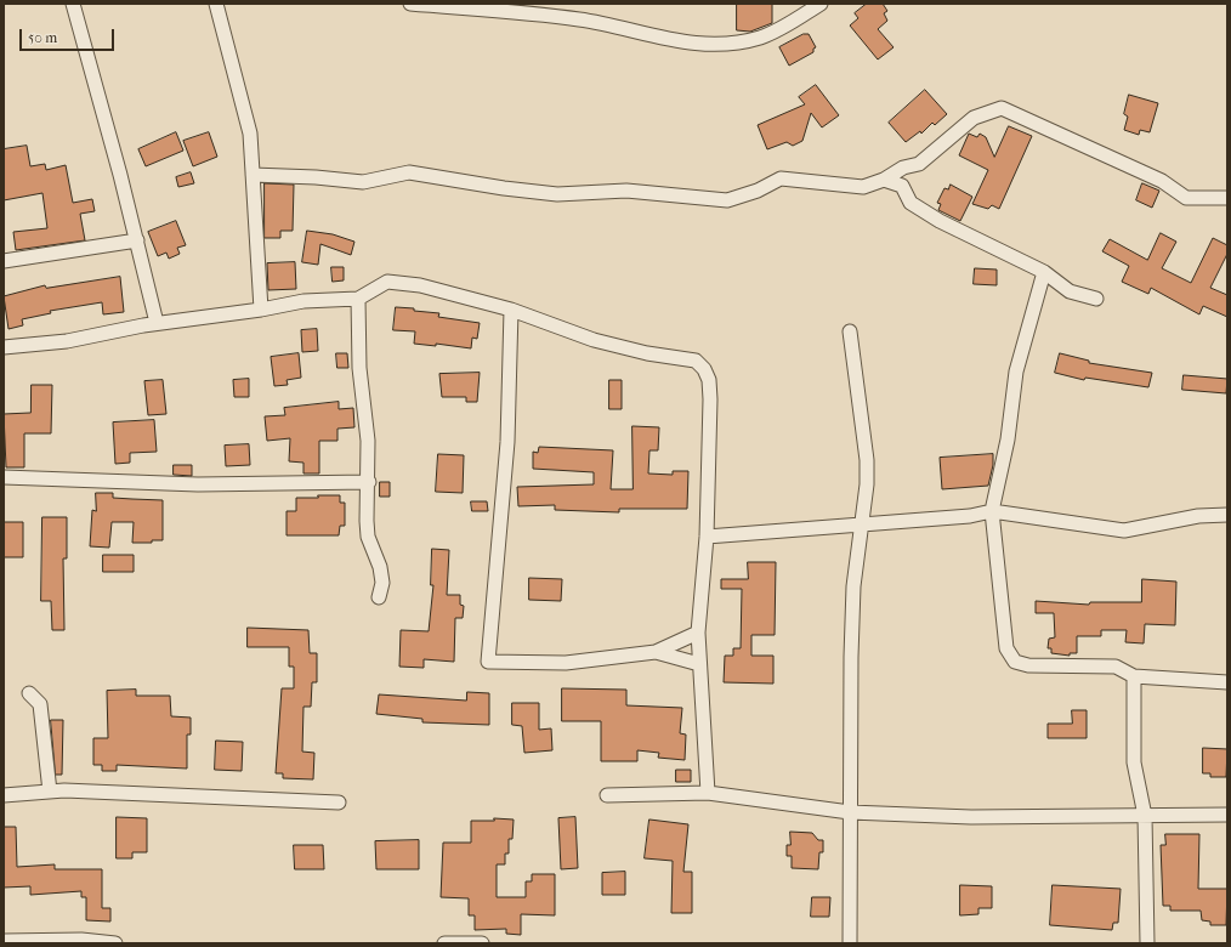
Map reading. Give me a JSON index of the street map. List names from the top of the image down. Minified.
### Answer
{"scale_bar":"50 m"}
